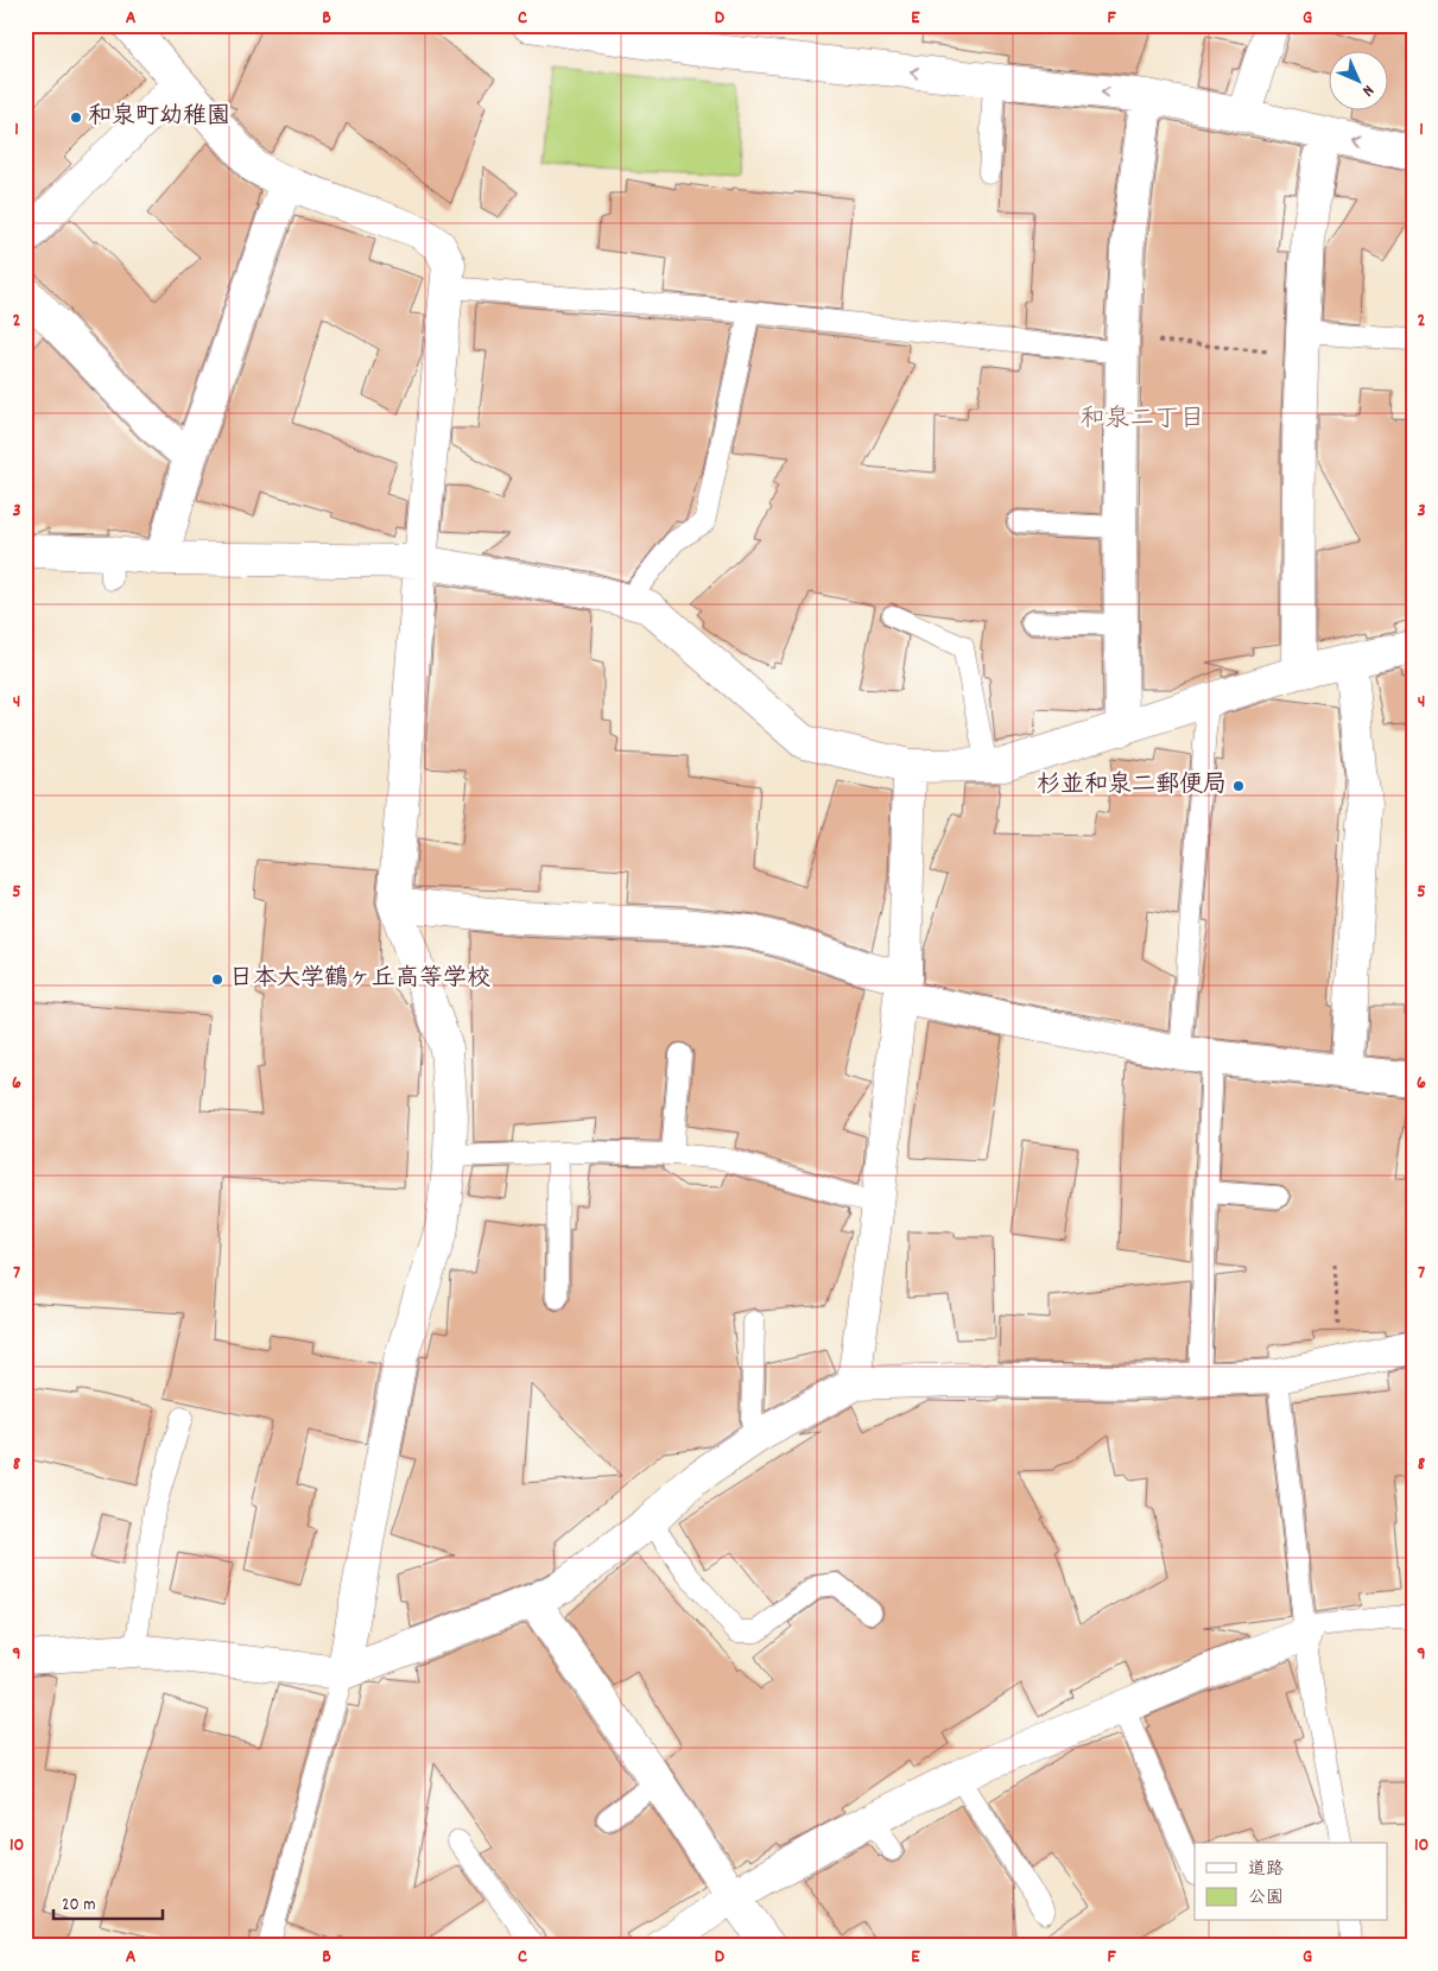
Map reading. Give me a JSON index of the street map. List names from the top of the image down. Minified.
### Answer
{"districts":["和泉二丁目"],"places":["和泉町幼稚園","杉並和泉二郵便局","日本大学鶴ヶ丘高等学校"],"legend":["道路","公園"],"scale_bar":"20 m","north":"bottom right","grid":{"columns":["A","B","C","D","E","F","G"],"rows":["1","2","3","4","5","6","7","8","9","10"]}}
